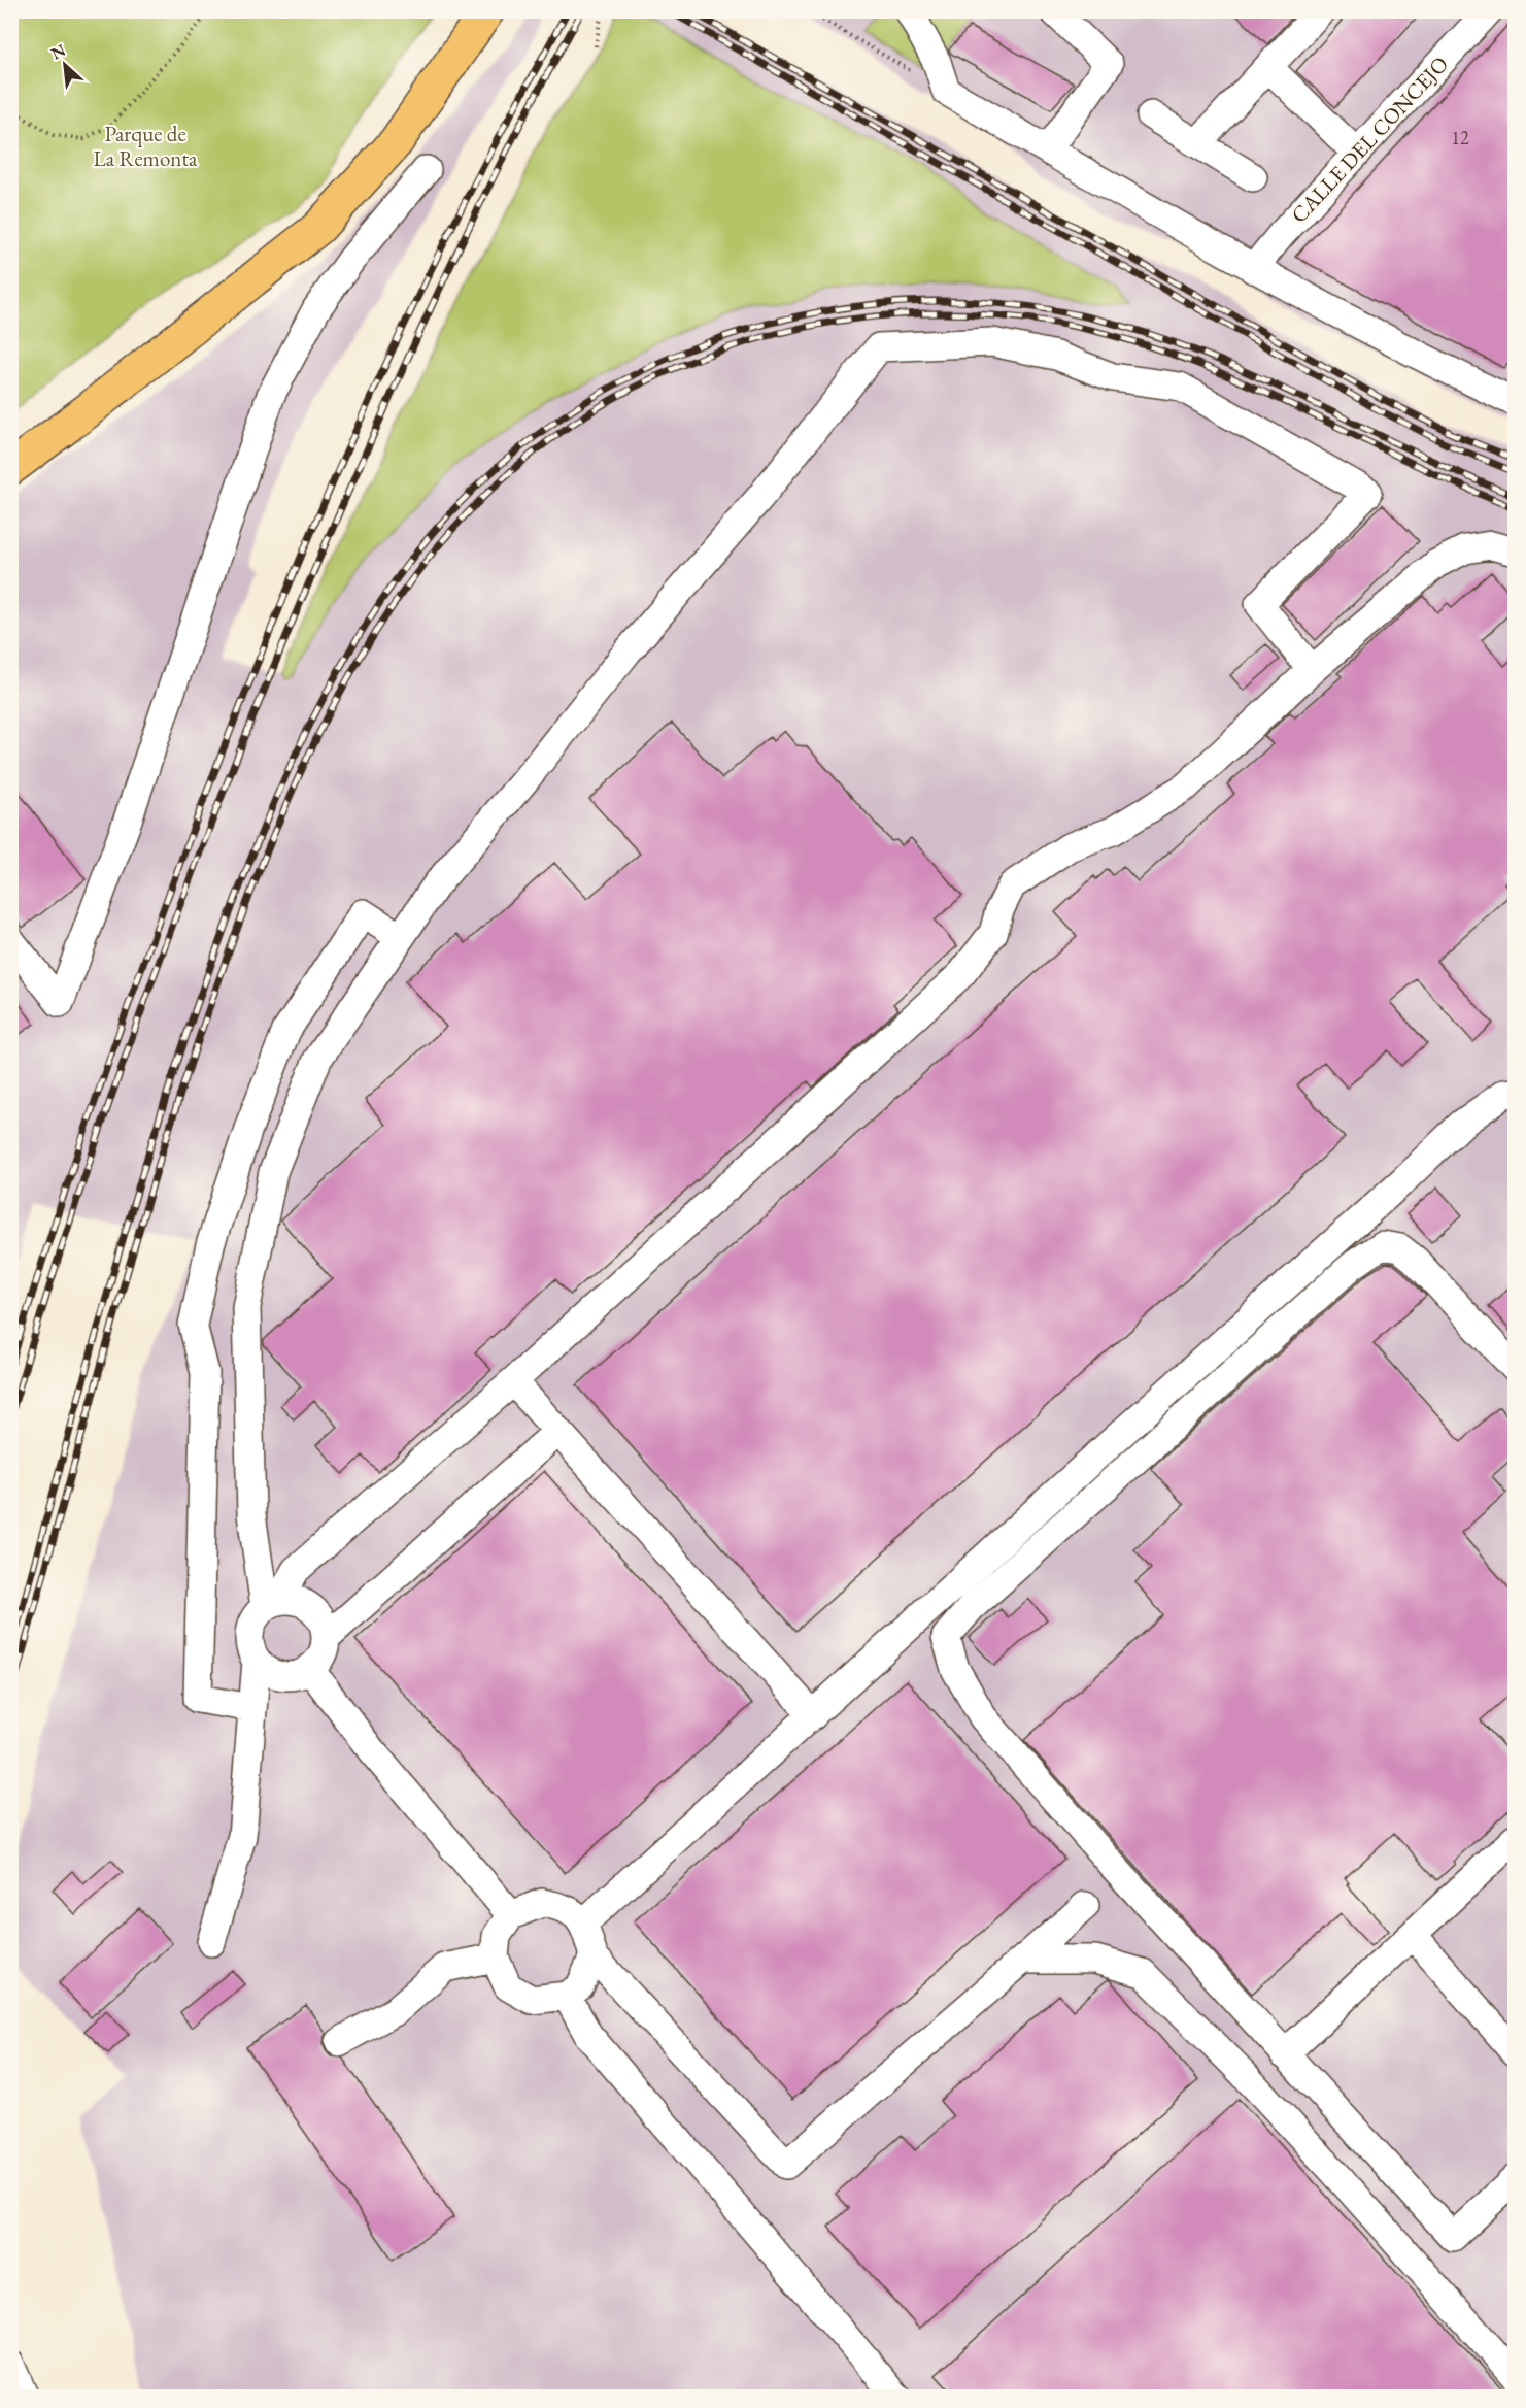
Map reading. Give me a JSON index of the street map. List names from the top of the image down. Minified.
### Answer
{"streets":{"street":["CALLE DEL CONCEJO"]},"parks":["Parque de La Remonta"],"house_numbers":["12"],"north":"top left"}
